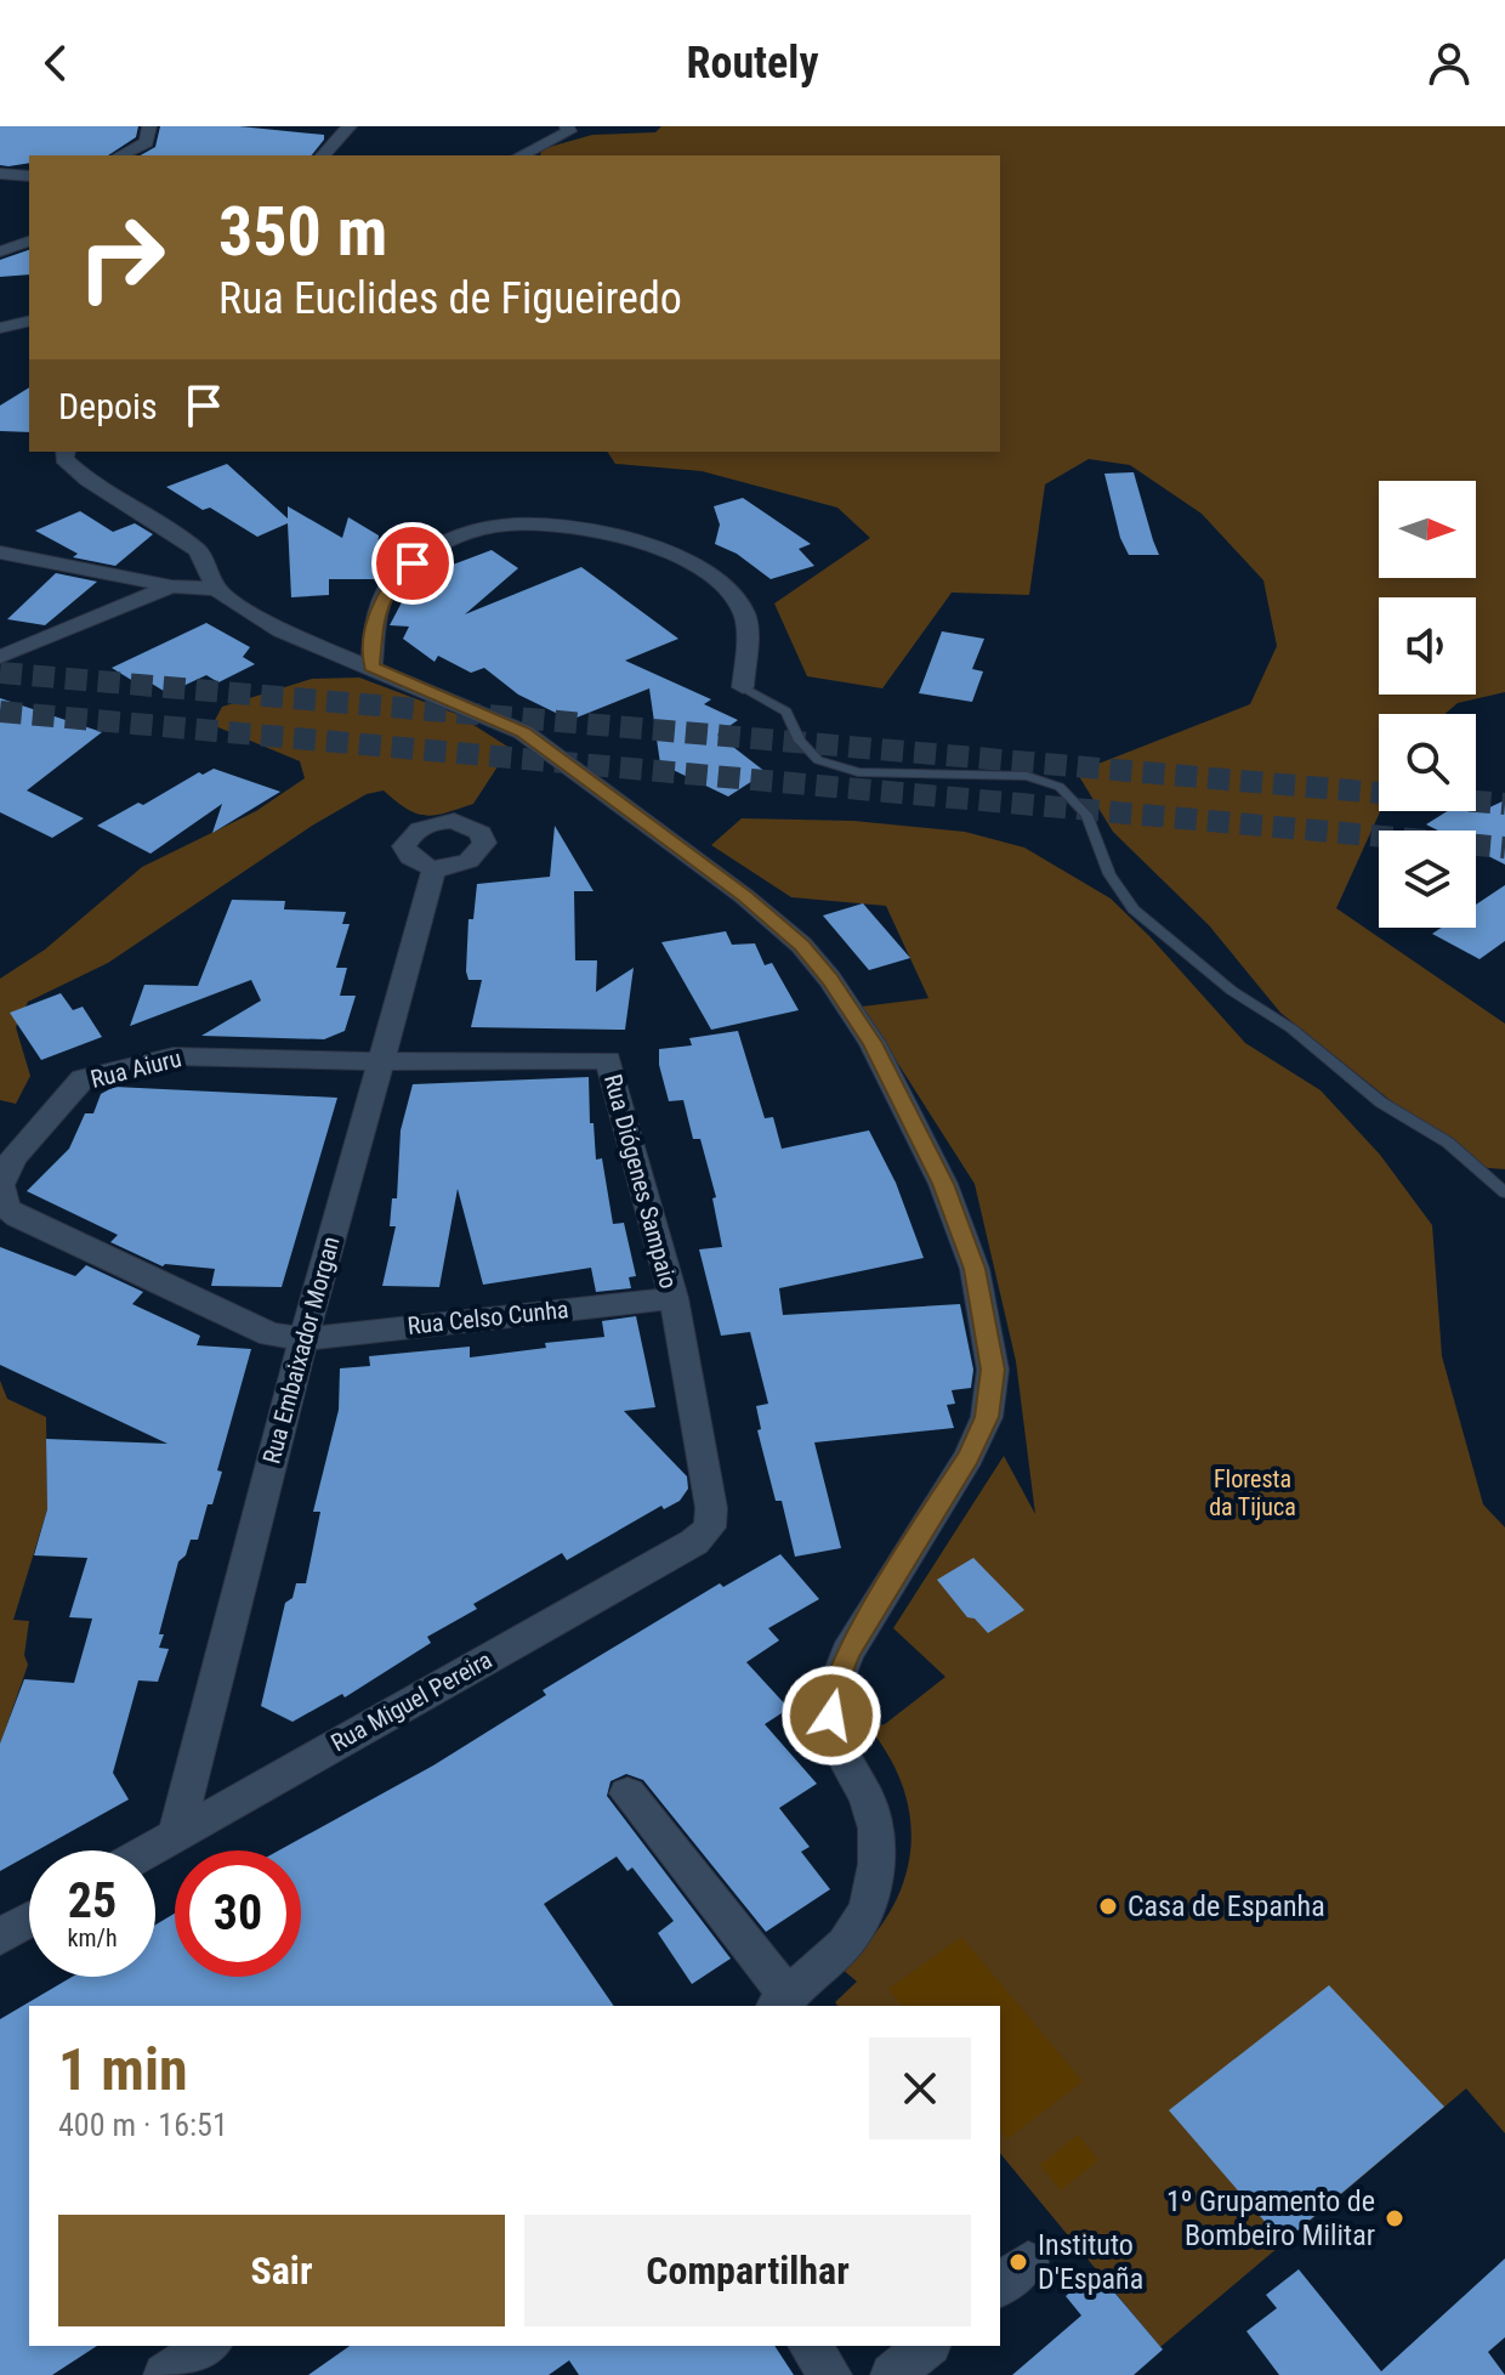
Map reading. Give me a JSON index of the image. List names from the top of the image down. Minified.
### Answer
{"streets":{"street":["Rua Aiuru","Rua Diógenes Sampaio","Rua Celso Cunha","Rua Embaixador Morgan","Rua Miguel Pereira"]},"crossings":[["Rua Aiuru","Rua Diógenes Sampaio"],["Rua Aiuru","Rua Celso Cunha"],["Rua Aiuru","Rua Embaixador Morgan"],["Rua Diógenes Sampaio","Rua Celso Cunha"],["Rua Diógenes Sampaio","Rua Embaixador Morgan"],["Rua Diógenes Sampaio","Rua Miguel Pereira"],["Rua Celso Cunha","Rua Embaixador Morgan"],["Rua Embaixador Morgan","Rua Miguel Pereira"]],"parks":["Floresta da Tijuca"],"places":["Casa de Espanha","1º Grupamento de Bombeiro Militar","Instituto D'España"],"north":"right","page":{"header":"Routely","turn":["350 m","Rua Euclides de Figueiredo"],"then":"Depois","speed":"25 km/h","limit":"30","heading":["1 min","400 m · 16:51"],"buttons":["Sair","Compartilhar"]}}
